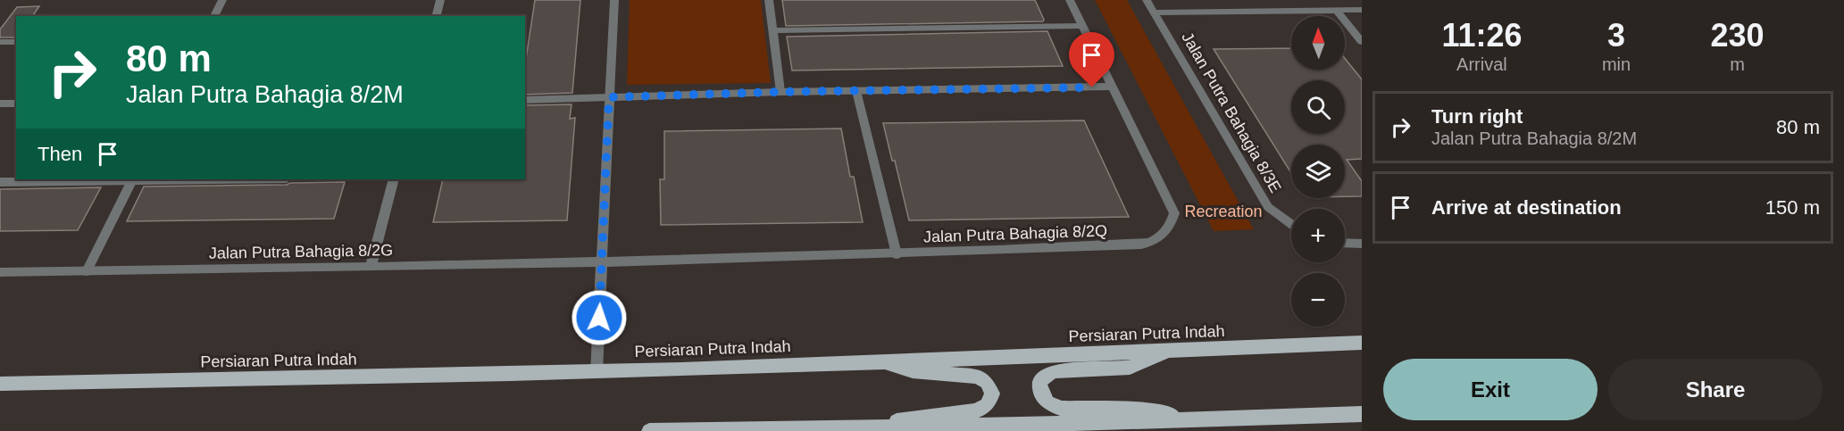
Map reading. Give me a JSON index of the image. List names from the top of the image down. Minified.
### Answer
{"streets":{"main road":["Persiaran Putra Indah"],"street":["Jalan Putra Bahagia 8/3E","Jalan Putra Bahagia 8/2Q","Jalan Putra Bahagia 8/2G"]},"crossings":[["Jalan Putra Bahagia 8/2Q","Jalan Putra Bahagia 8/2G"]],"parks":["Recreation"],"north":"top","page":{"eta":["11:26","Arrival","3","min","230","m"],"map_buttons":["+","−"],"turn":["80 m","Jalan Putra Bahagia 8/2M"],"list":[{"name":"Turn right","note":"Jalan Putra Bahagia 8/2M","value":"80 m"},{"name":"Arrive at destination","value":"150 m"}],"then":"Then","buttons":["Exit","Share"]}}
